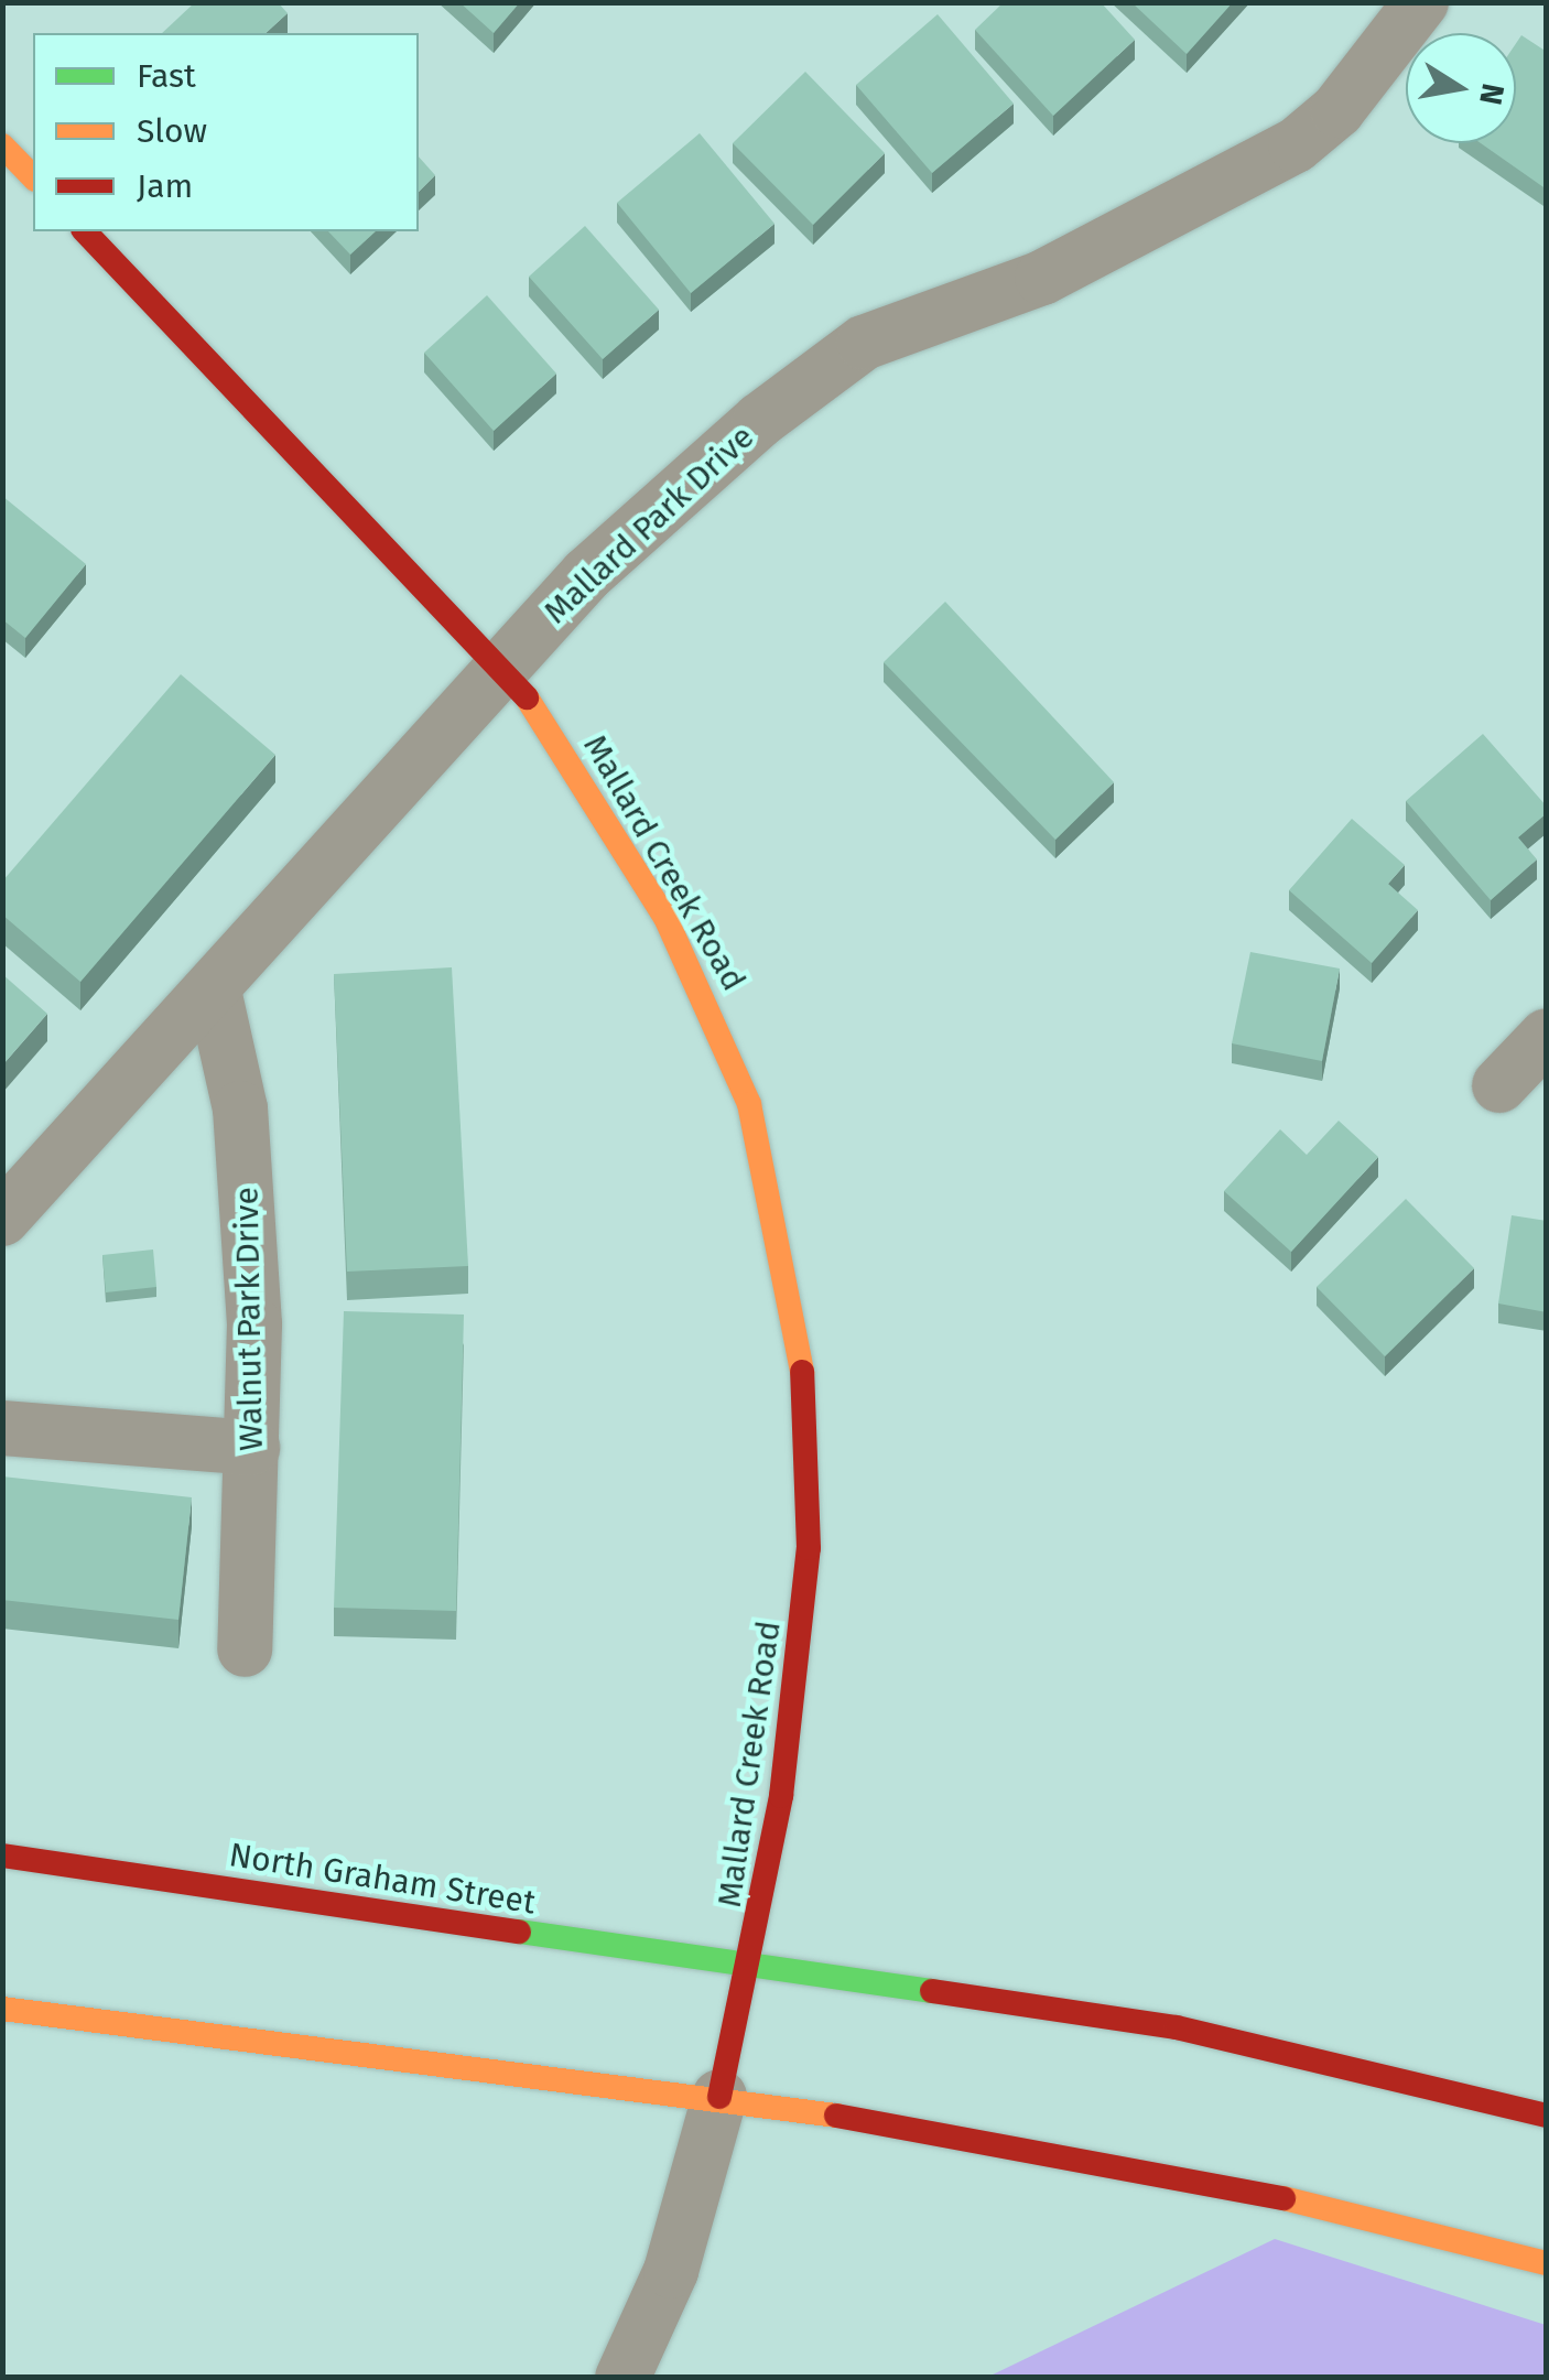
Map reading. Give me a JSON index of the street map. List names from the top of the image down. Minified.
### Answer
{"streets":{"main road":["Mallard Creek Road","North Graham Street"],"street":["Mallard Park Drive","Walnut Park Drive"]},"crossings":[["Mallard Park Drive","Mallard Creek Road"],["Mallard Park Drive","Walnut Park Drive"],["Mallard Creek Road","North Graham Street"]],"legend":["Fast","Slow","Jam"],"north":"right"}
